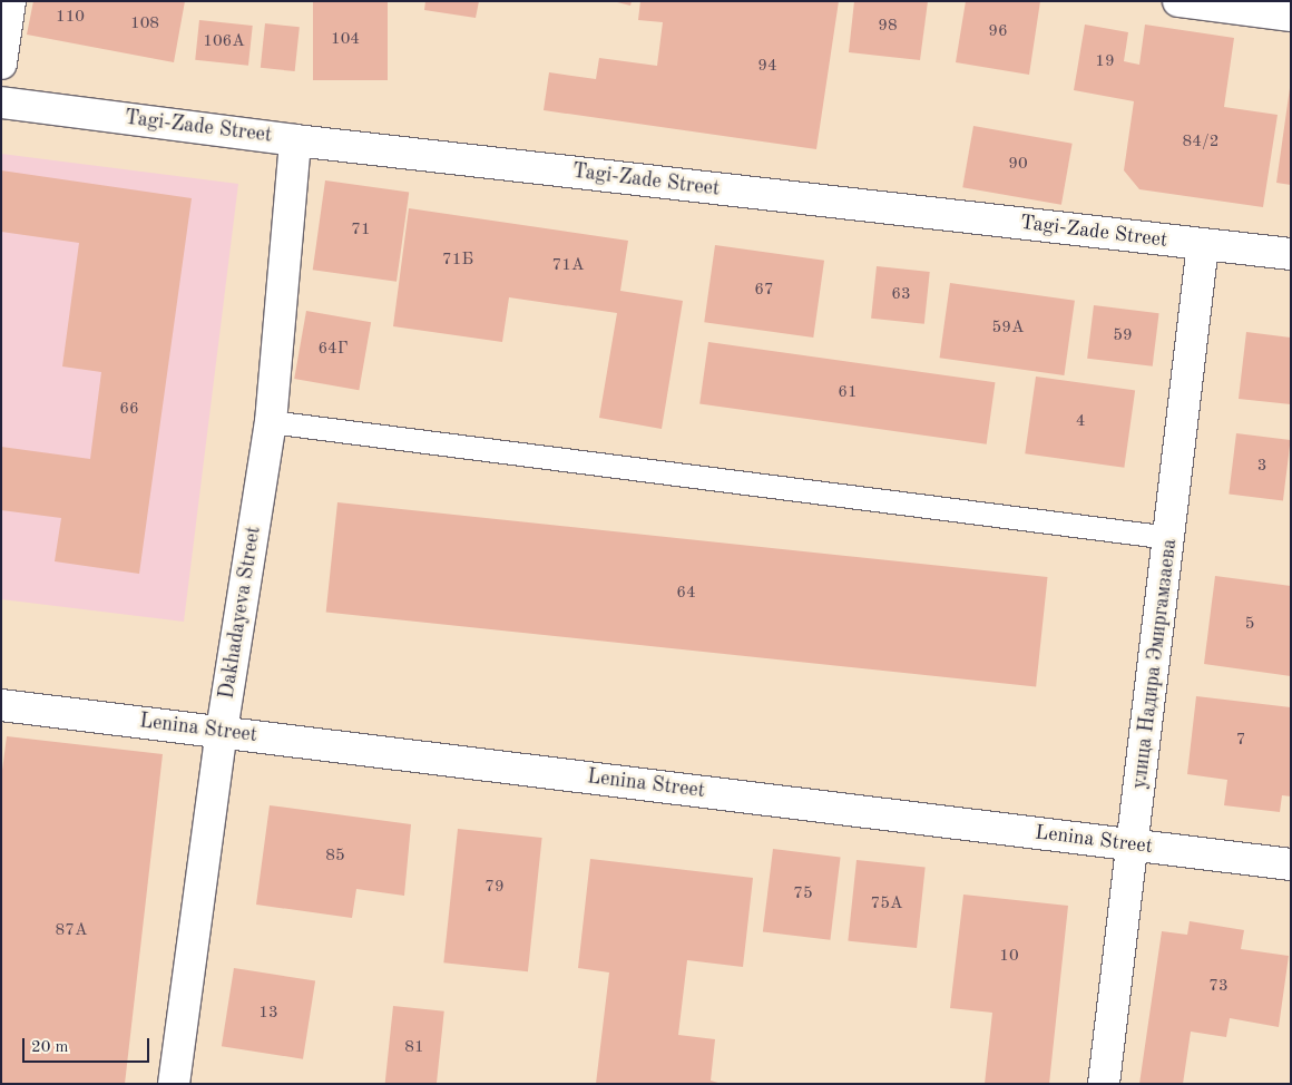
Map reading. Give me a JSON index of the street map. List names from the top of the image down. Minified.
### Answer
{"streets":{"street":["Tagi-Zade Street","Dakhadayeva Street","улица Надира Эмиргамзаева","Lenina Street"]},"crossings":[["Tagi-Zade Street","Dakhadayeva Street"],["Tagi-Zade Street","улица Надира Эмиргамзаева"],["Dakhadayeva Street","Lenina Street"],["улица Надира Эмиргамзаева","Lenina Street"]],"house_numbers":["110","108","98","96","104","106А","19","94","84/2","90","71","71Б","71А","67","63","59А","59","64Г","61","66","4","3","64","5","7","85","79","75","75А","87А","10","73","13","81"],"scale_bar":"20 m"}
